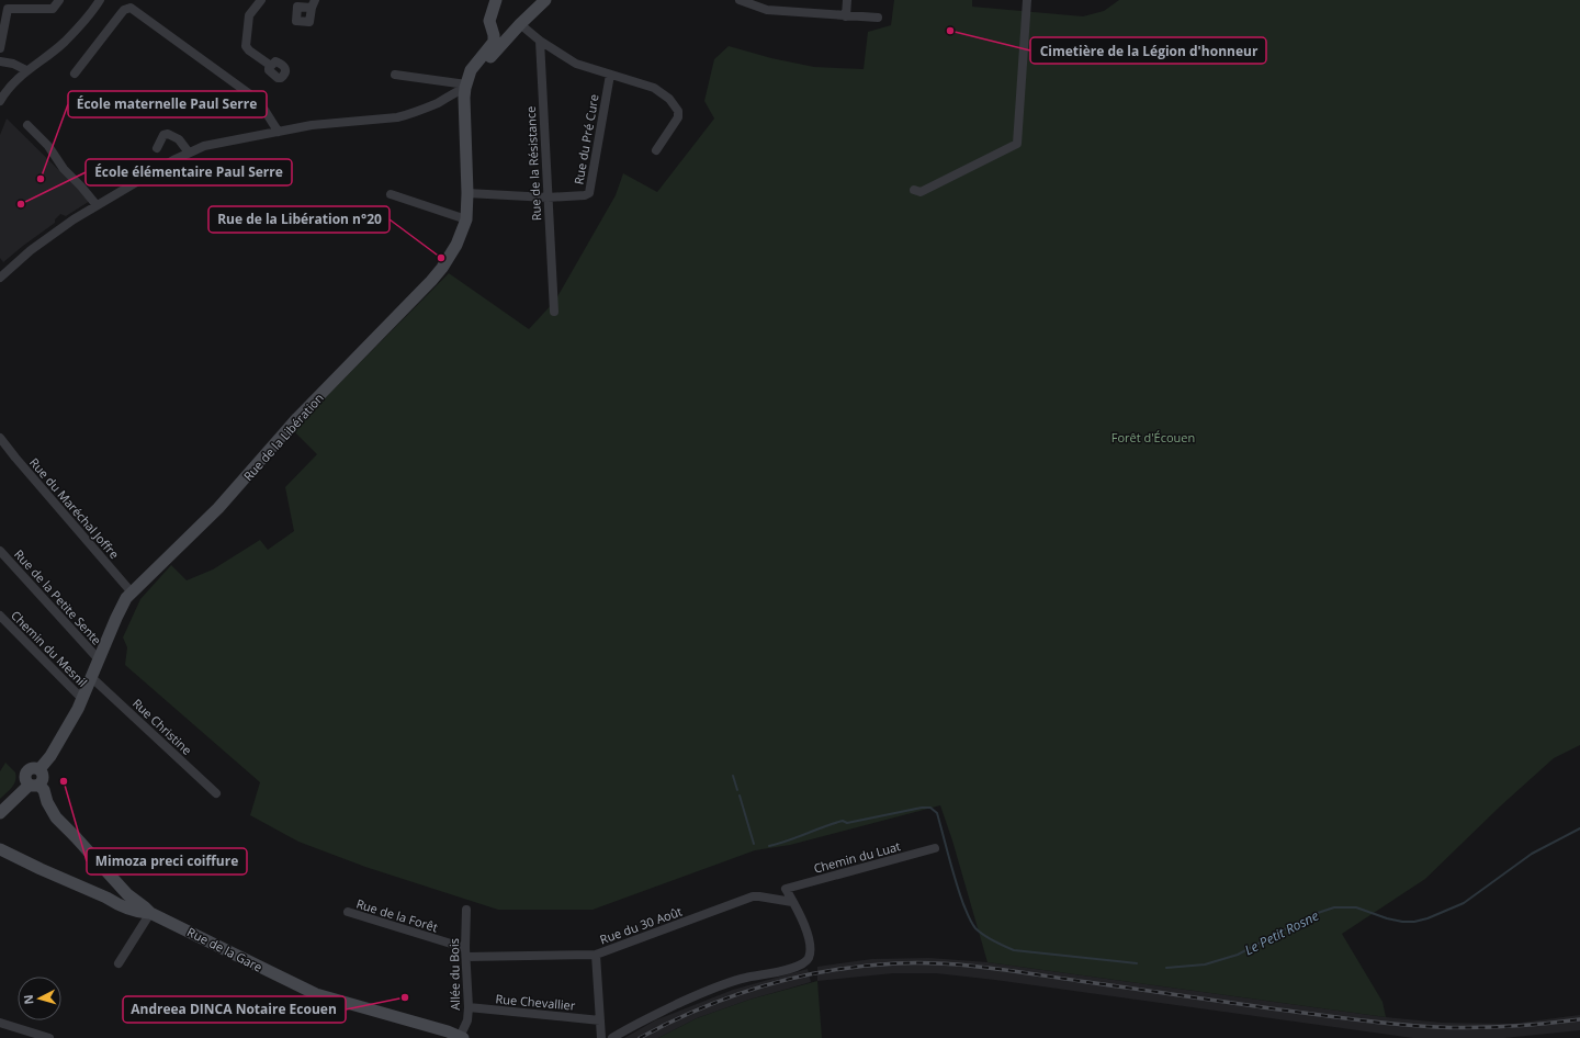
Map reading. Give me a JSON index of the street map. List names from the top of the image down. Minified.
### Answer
{"streets":{"main road":["Rue de la Libération","Rue de la Gare"],"street":["Rue du Pré Cure","Rue de la Résistance","Rue du Maréchal Joffre","Rue de la Petite Sente","Chemin du Mesnil","Rue Christine","Chemin du Luat","Rue de la Forêt","Rue du 30 Août","Allée du Bois","Rue Chevallier"]},"crossings":[["Rue du Pré Cure","Rue de la Résistance"],["Rue de la Libération","Rue du Maréchal Joffre"],["Rue de la Libération","Rue de la Petite Sente"],["Rue de la Libération","Chemin du Mesnil"],["Rue de la Libération","Rue Christine"],["Rue de la Libération","Rue de la Gare"],["Chemin du Luat","Rue du 30 Août"],["Rue de la Forêt","Rue du 30 Août"],["Rue de la Forêt","Allée du Bois"],["Rue du 30 Août","Allée du Bois"],["Rue de la Gare","Allée du Bois"],["Allée du Bois","Rue Chevallier"]],"water":["Le Petit Rosne"],"parks":["Forêt d'Écouen"],"places":["Cimetière de la Légion d'honneur","École maternelle Paul Serre","École élémentaire Paul Serre","Rue de la Libération n°20","Mimoza preci coiffure","Andreea DINCA Notaire Ecouen"],"north":"left"}
